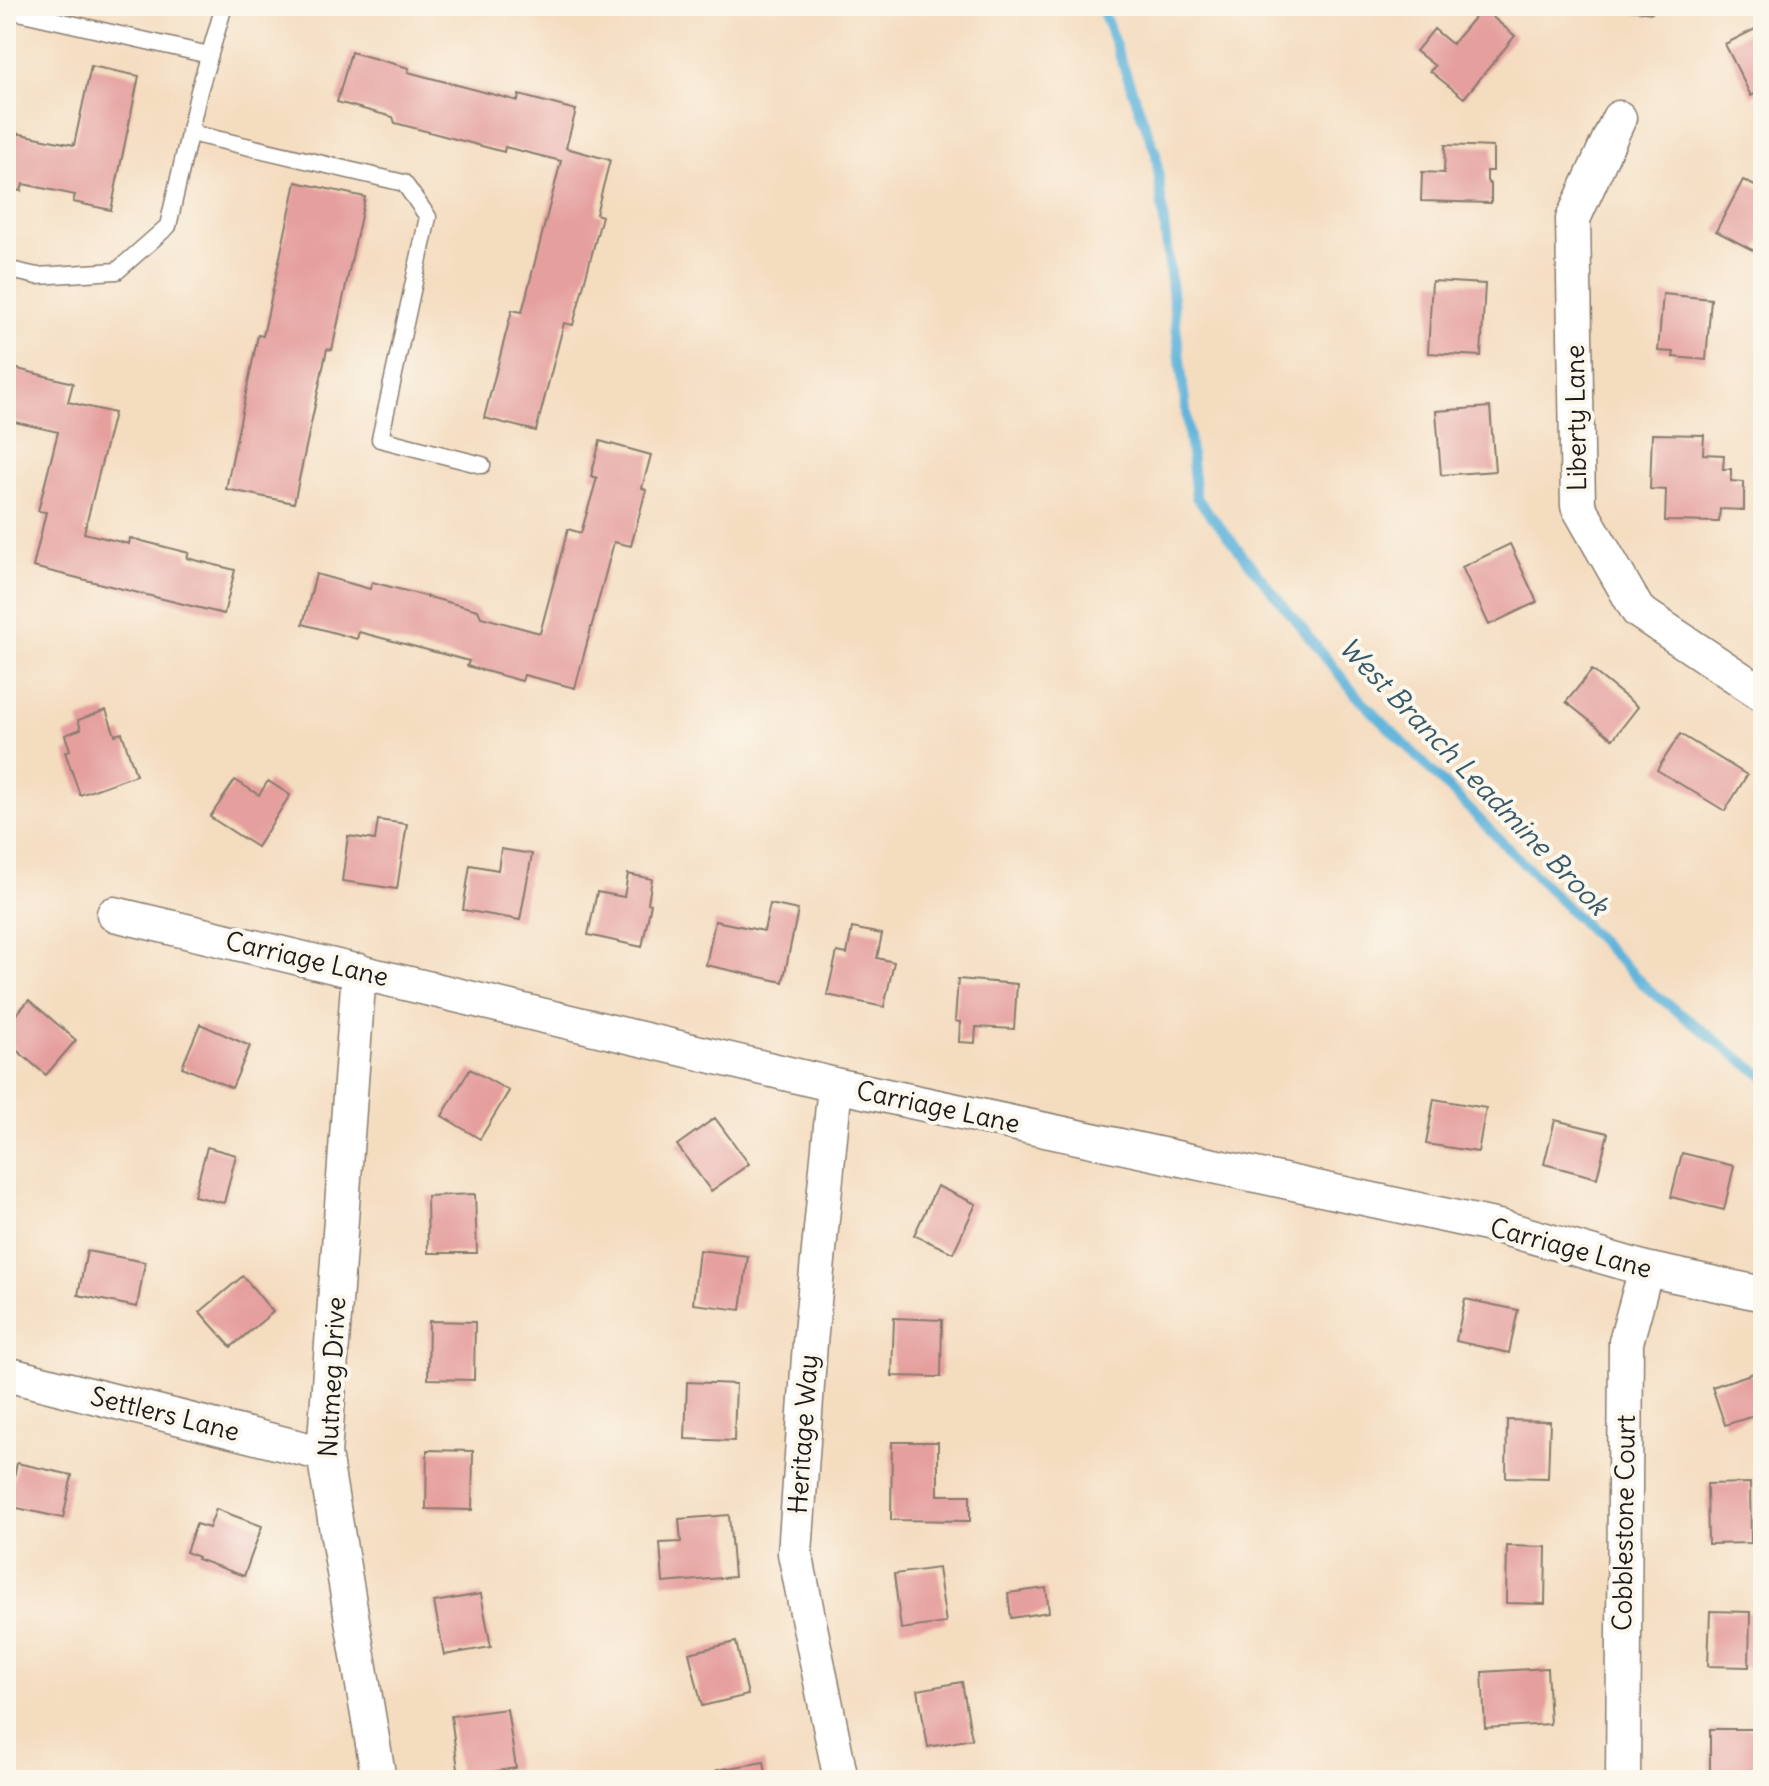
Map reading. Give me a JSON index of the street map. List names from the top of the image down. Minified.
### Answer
{"streets":{"street":["Liberty Lane","Carriage Lane","Nutmeg Drive","Settlers Lane","Heritage Way","Cobblestone Court"]},"crossings":[["Carriage Lane","Nutmeg Drive"],["Carriage Lane","Heritage Way"],["Carriage Lane","Cobblestone Court"],["Nutmeg Drive","Settlers Lane"]],"water":["West Branch Leadmine Brook"]}
